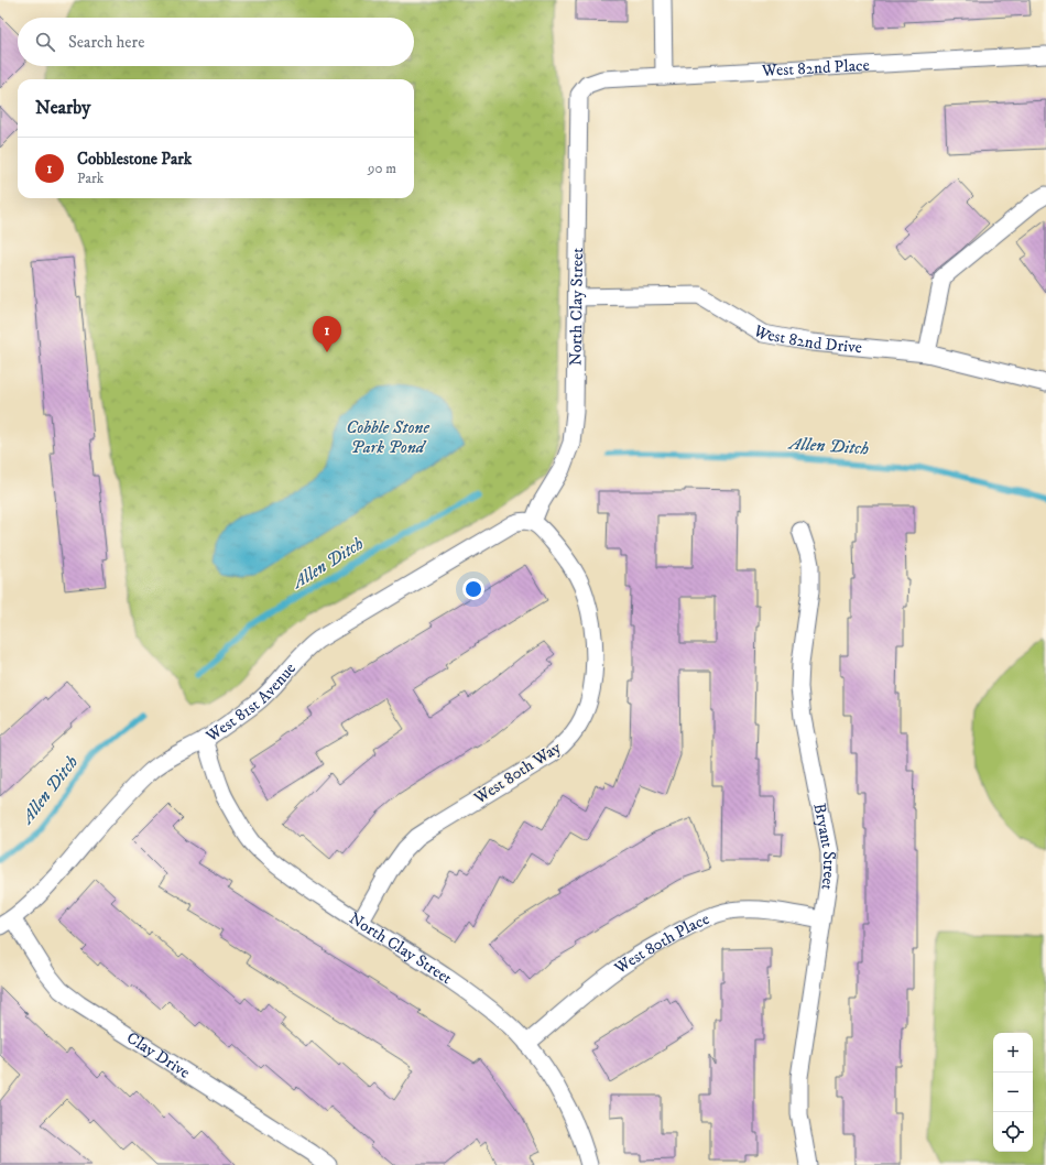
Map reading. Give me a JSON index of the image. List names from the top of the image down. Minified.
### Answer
{"streets":{"street":["West 82nd Place","North Clay Street","West 82nd Drive","West 81st Avenue","West 80th Way","Bryant Street","West 80th Place","Clay Drive"]},"crossings":[["West 82nd Place","North Clay Street"],["North Clay Street","West 82nd Drive"],["North Clay Street","West 81st Avenue"],["North Clay Street","West 80th Way"],["North Clay Street","West 80th Place"],["West 81st Avenue","West 80th Way"],["West 81st Avenue","Clay Drive"],["Bryant Street","West 80th Place"]],"water":["Cobble Stone Park Pond","Allen Ditch"],"page":{"search":"Search here","heading":"Nearby","list":[{"mark":"1","name":"Cobblestone Park","note":"Park","value":"90 m"}],"pins":"1","map_buttons":["+","−"]}}
